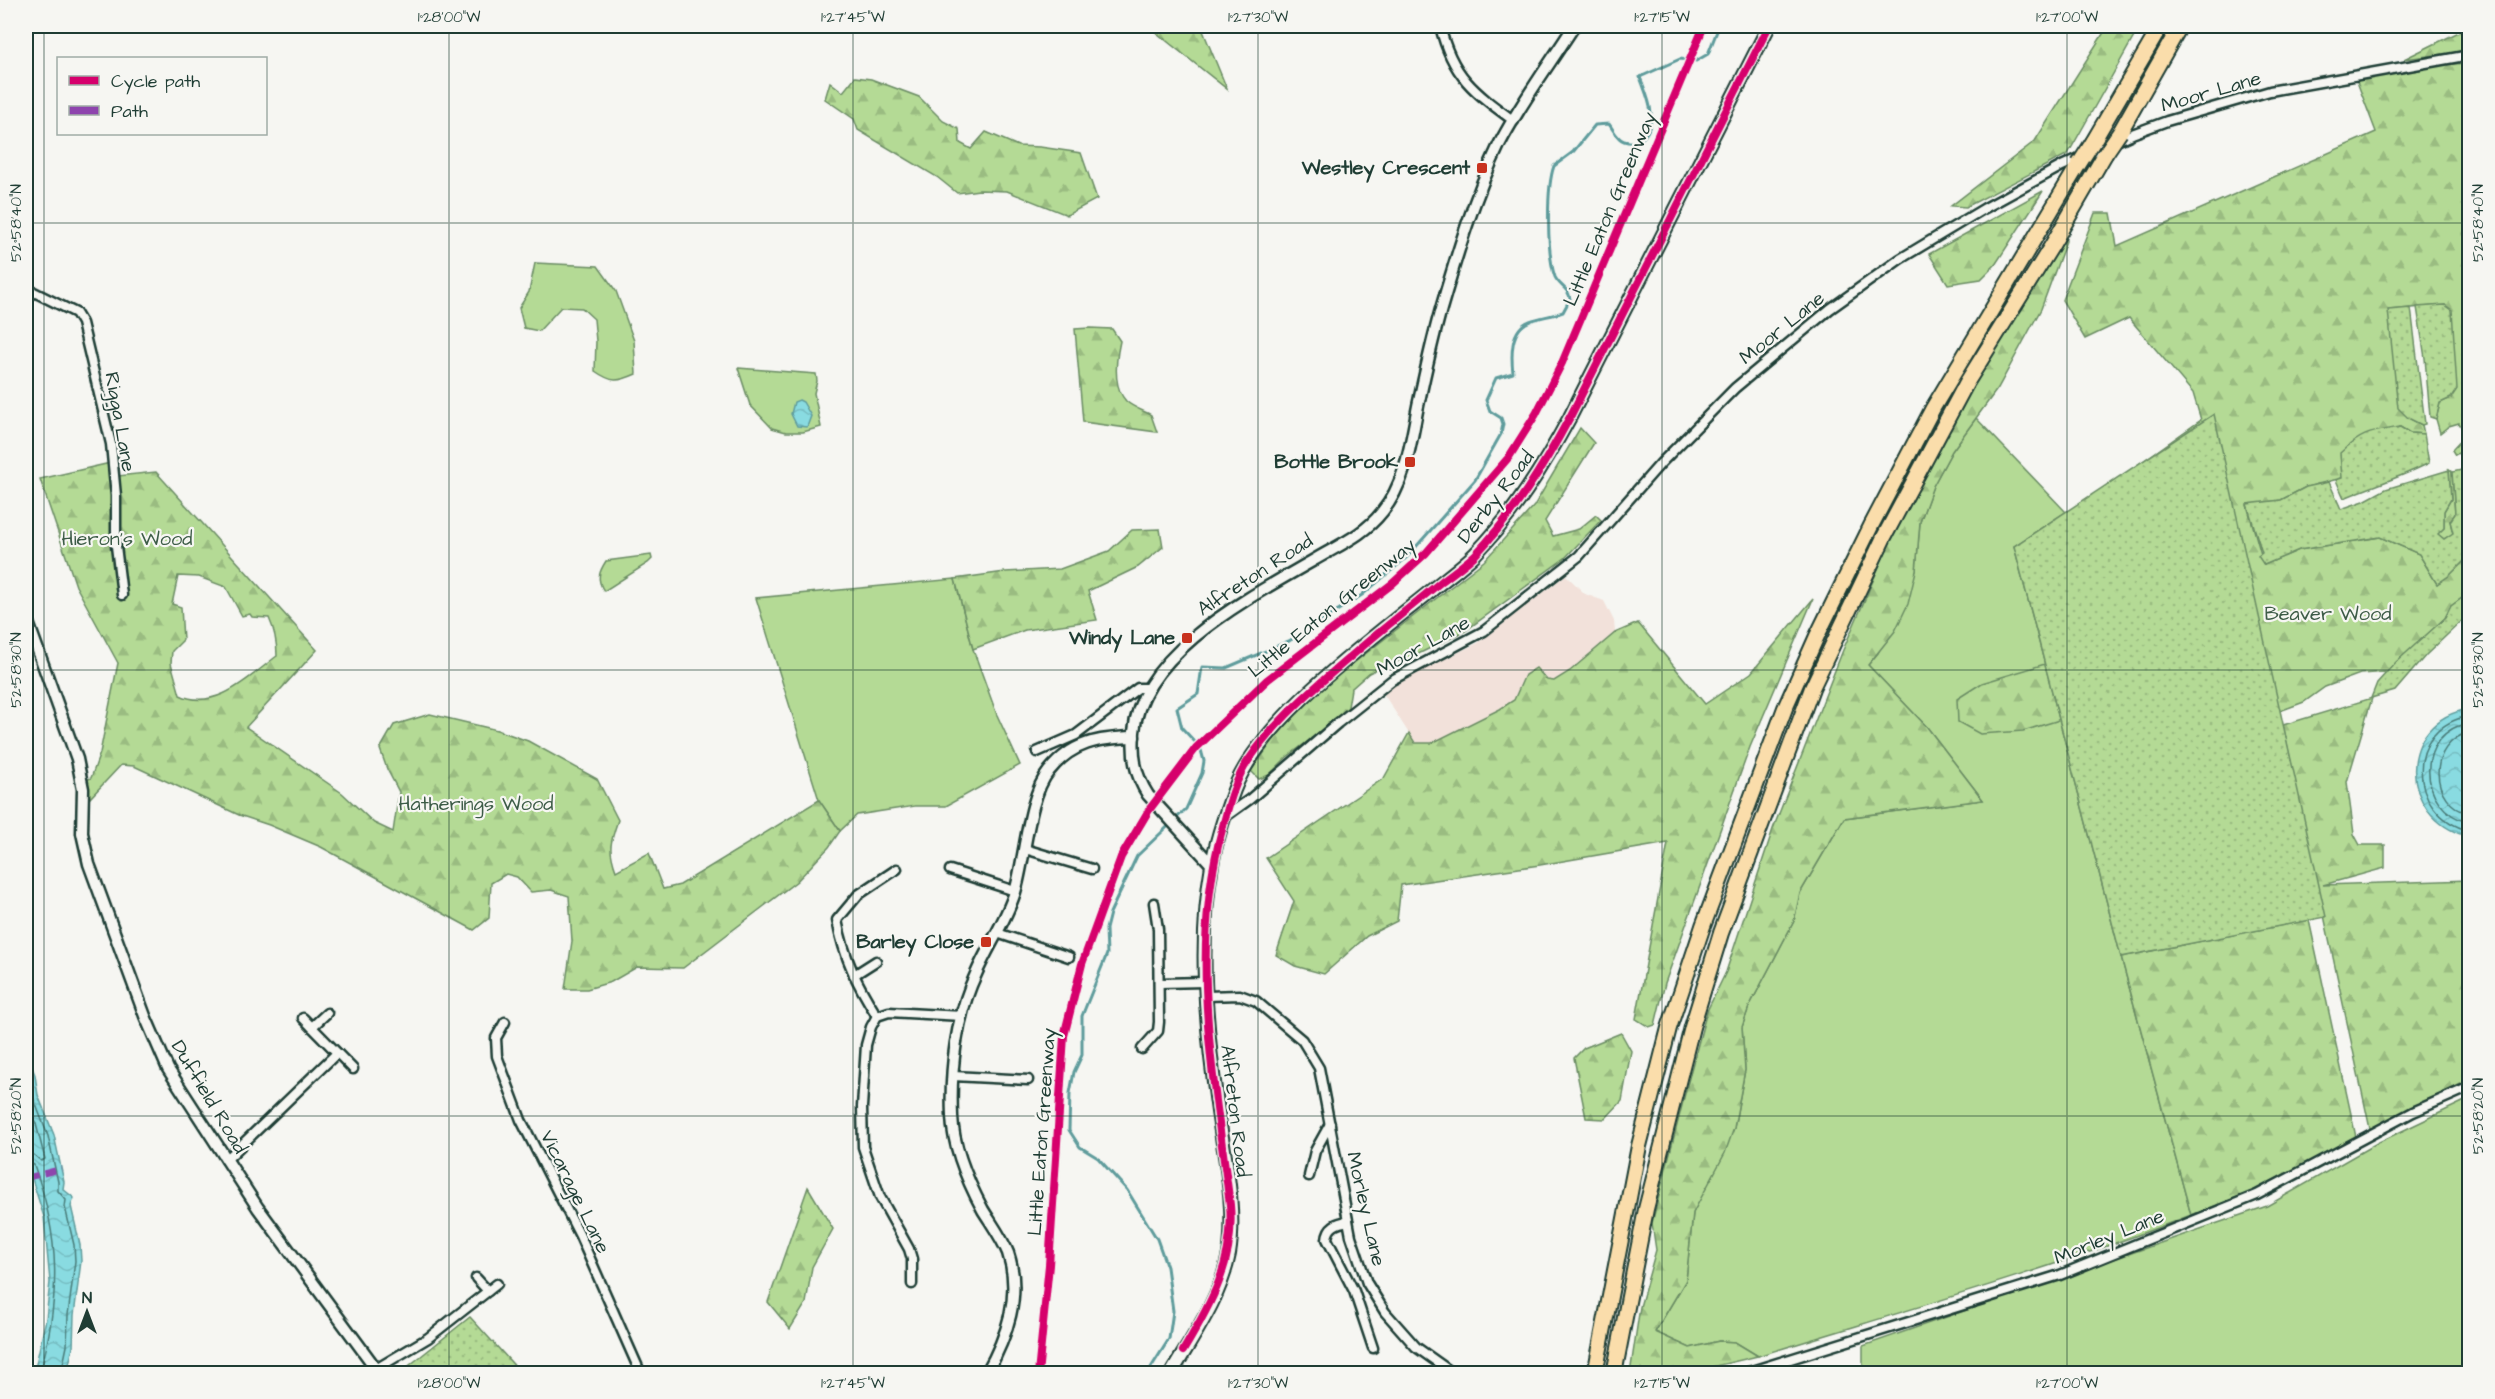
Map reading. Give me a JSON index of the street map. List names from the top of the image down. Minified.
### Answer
{"streets":{"main road":["Derby Road","Alfreton Road"],"street":["Moor Lane","Rigga Lane","Duffield Road","Vicarage Lane","Morley Lane"],"cycle path":["Little Eaton Greenway"]},"crossings":[["Moor Lane","Derby Road"],["Derby Road","Alfreton Road"],["Alfreton Road","Morley Lane"]],"parks":["Hieron's Wood","Beaver Wood","Hatherings Wood"],"places":{"transit":["Westley Crescent","Bottle Brook","Windy Lane","Barley Close"]},"legend":["Cycle path","Path"],"north":"top","coordinates":["1°28'00\"W","1°27'45\"W","1°27'30\"W","1°27'15\"W","1°27'00\"W","52°58'40\"N","52°58'30\"N","52°58'20\"N"]}
